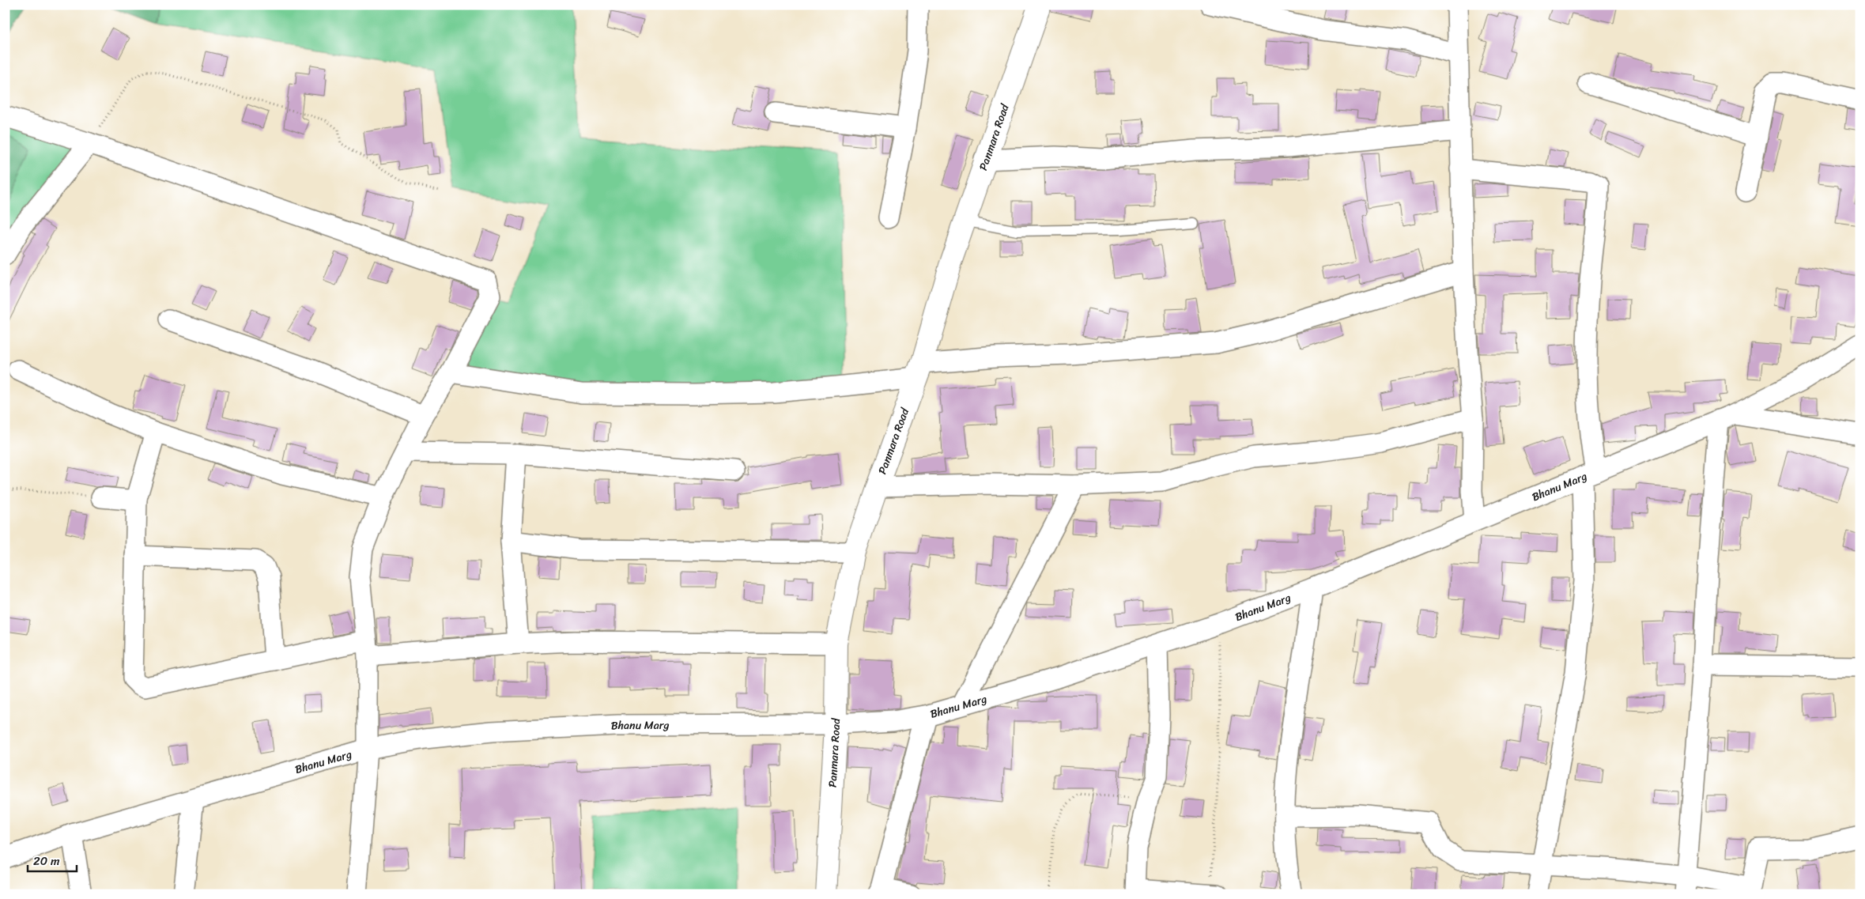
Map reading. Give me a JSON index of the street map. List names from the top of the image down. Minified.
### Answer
{"streets":{"street":["Panmara Road","Bhanu Marg"]},"crossings":[["Panmara Road","Bhanu Marg"]],"scale_bar":"20 m"}
